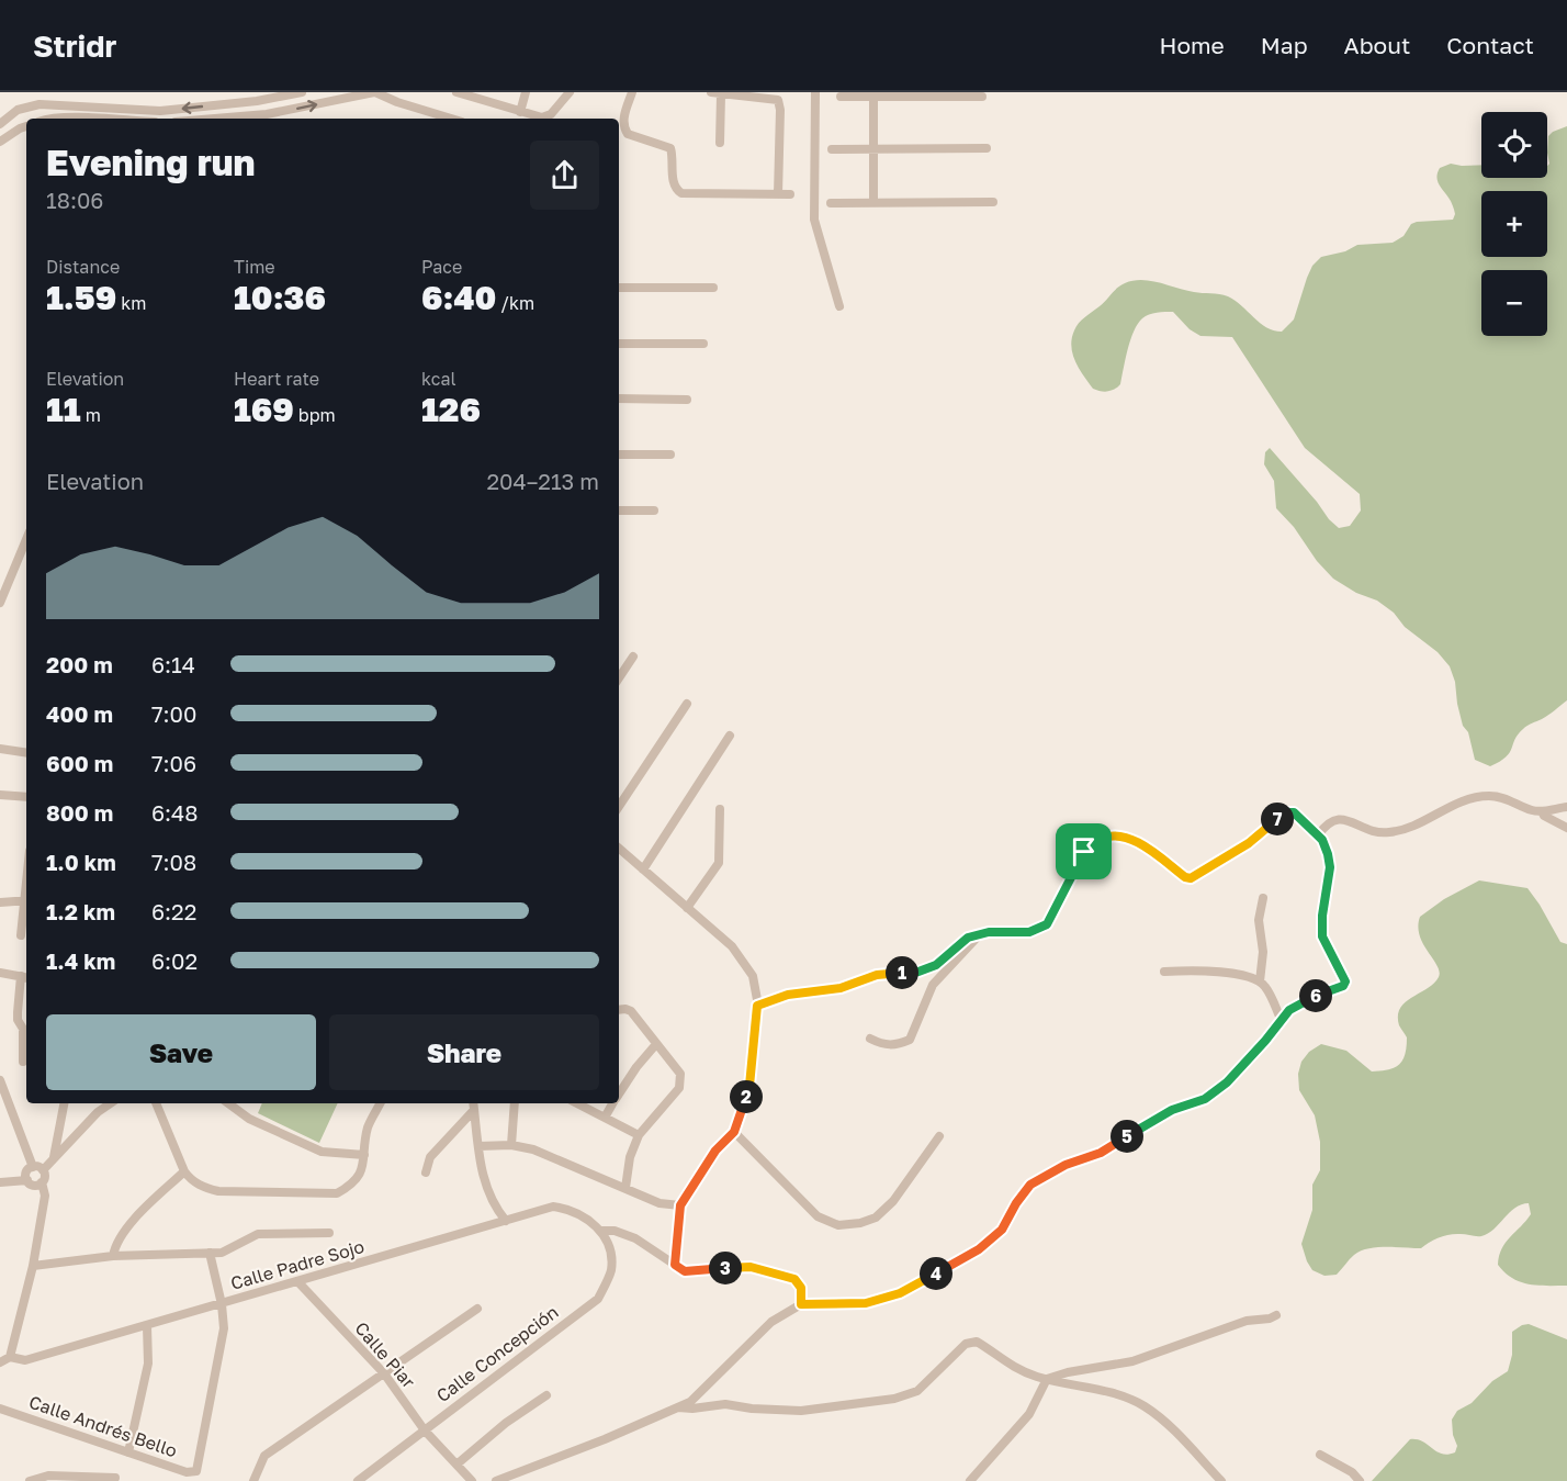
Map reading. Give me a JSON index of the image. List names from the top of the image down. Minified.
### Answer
{"streets":{"street":["Calle Padre Sojo","Calle Concepción","Calle Piar","Calle Andrés Bello"]},"crossings":[["Calle Padre Sojo","Calle Concepción"],["Calle Padre Sojo","Calle Piar"],["Calle Padre Sojo","Calle Andrés Bello"],["Calle Concepción","Calle Piar"]],"page":{"header":"Stridr","nav":["Home","Map","About","Contact"],"map_buttons":["+","−"],"heading":["Evening run","18:06"],"stats":[["Distance","1.59 km"],["Time","10:36"],["Pace","6:40 /km"],["Elevation","11 m"],["Heart rate","169 bpm"],["kcal","126"]],"chart":["Elevation","204–213 m"],"list":[{"name":"200 m","note":"6:14"},{"name":"400 m","note":"7:00"},{"name":"600 m","note":"7:06"},{"name":"800 m","note":"6:48"},{"name":"1.0 km","note":"7:08"},{"name":"1.2 km","note":"6:22"},{"name":"1.4 km","note":"6:02"}],"pins":["7","1","6","2","5","3","4"],"buttons":["Save","Share"]}}
